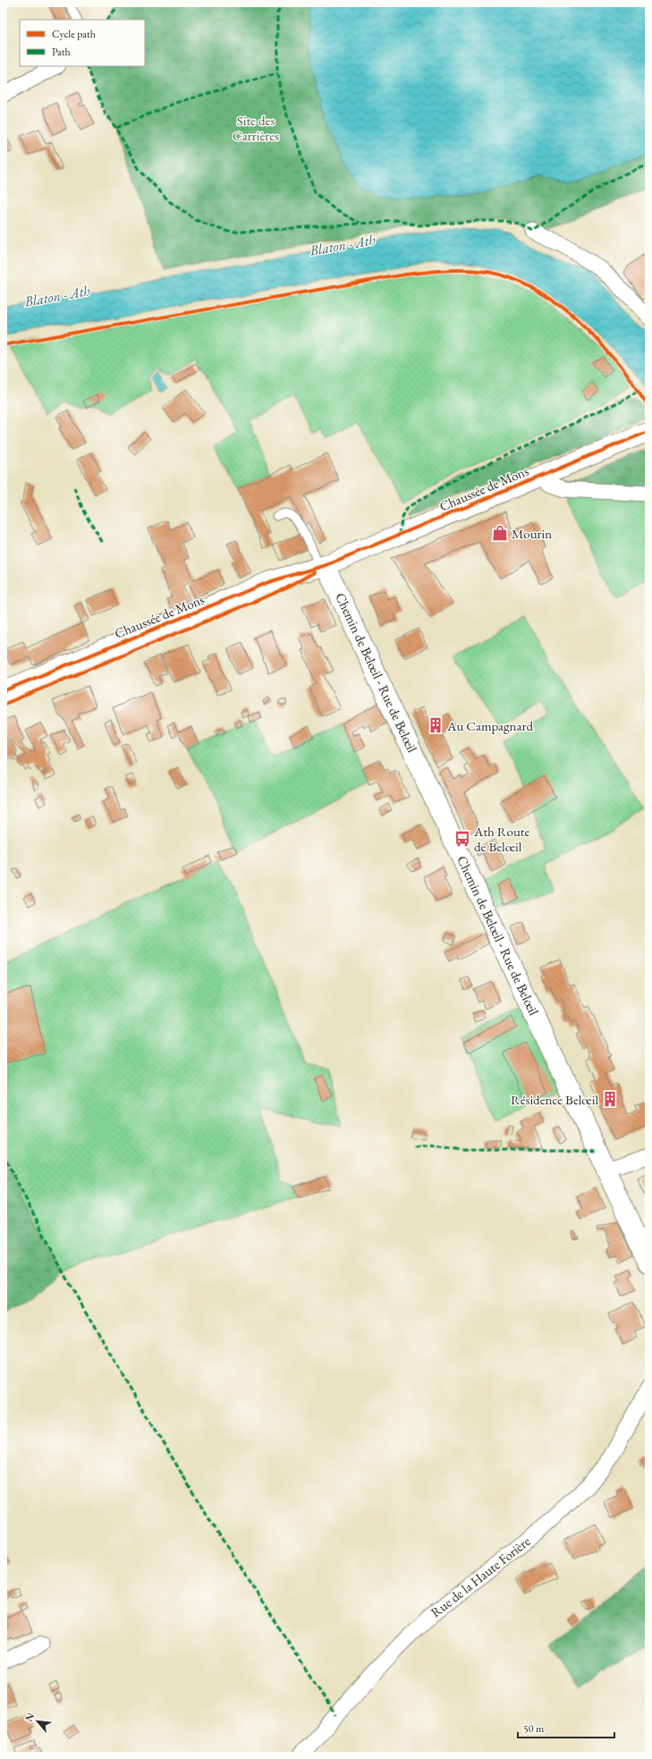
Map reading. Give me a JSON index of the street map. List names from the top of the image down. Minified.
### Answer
{"streets":{"main road":["Chaussée de Mons","Chemin de Belœil - Rue de Belœil"],"street":["Rue de la Haute Forière"]},"crossings":[["Chaussée de Mons","Chemin de Belœil - Rue de Belœil"]],"water":["Blaton - Ath"],"parks":["Site des Carrières"],"places":{"shop":["Mourin"],"building":["Au Campagnard","Résidence Belœil"],"bus stop":["Ath Route de Belœil"]},"legend":["Cycle path","Path"],"scale_bar":"50 m","north":"top left"}
